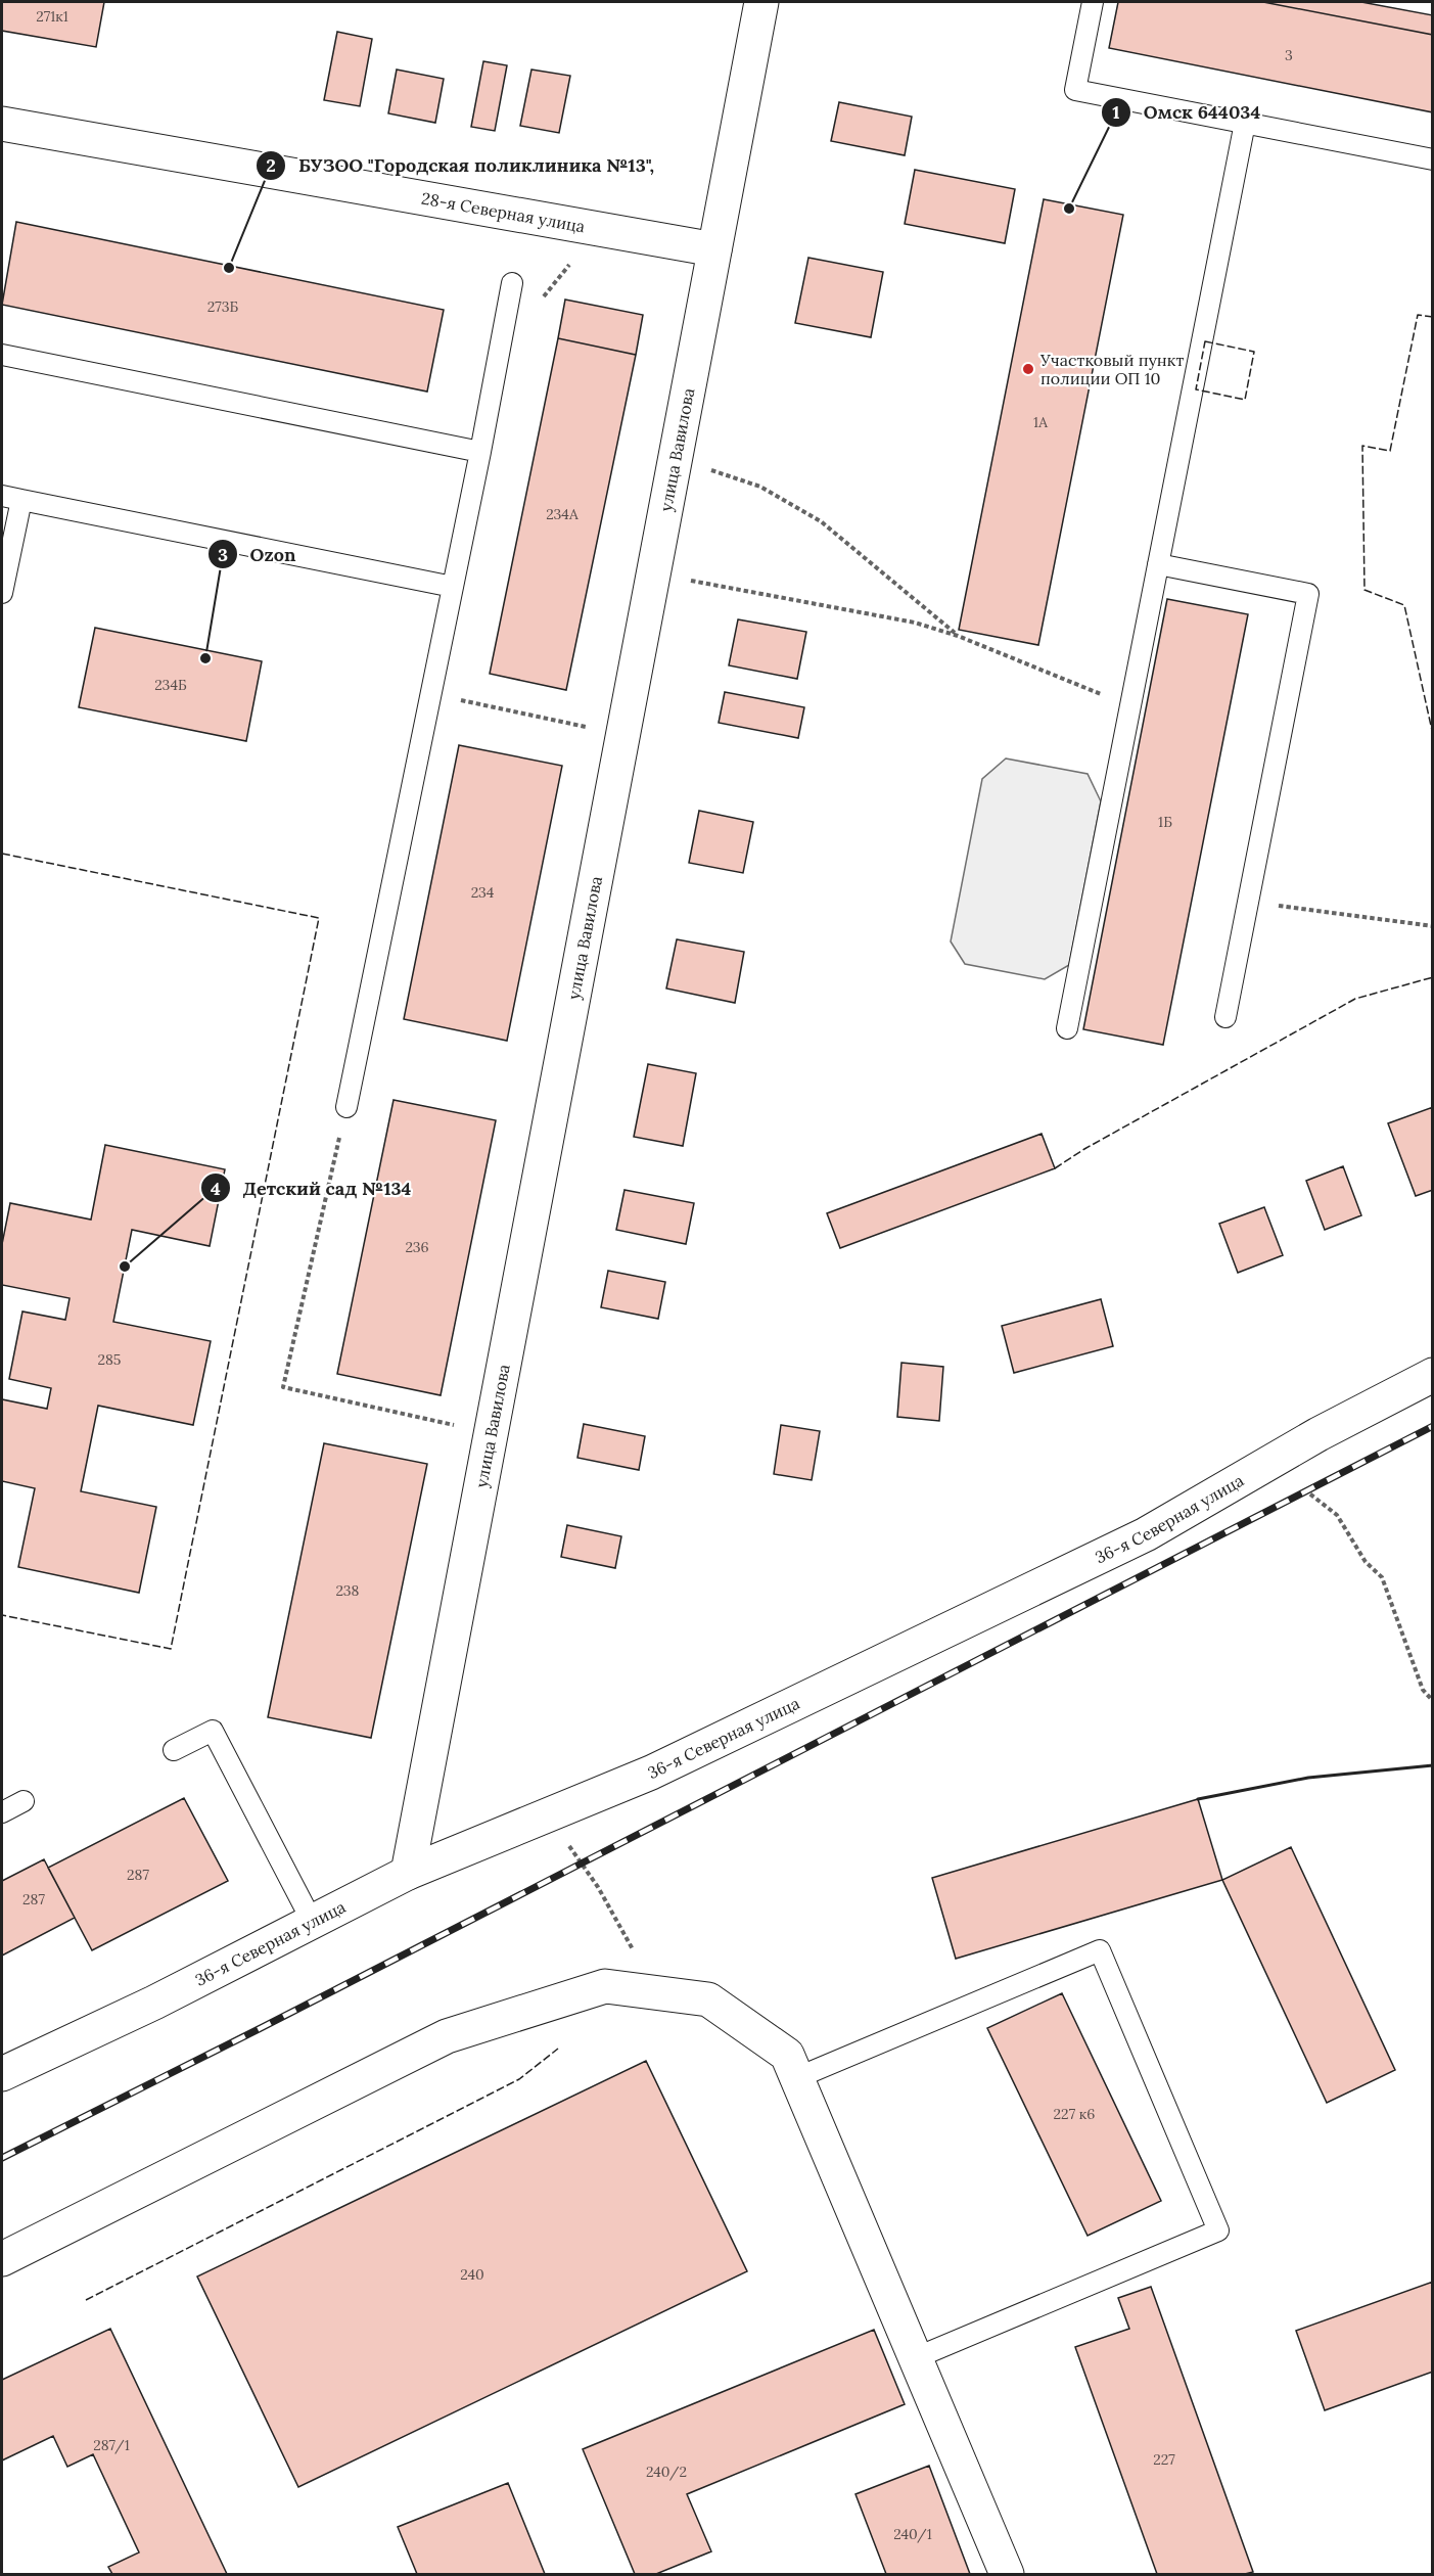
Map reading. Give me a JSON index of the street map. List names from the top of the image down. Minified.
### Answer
{"streets":{"street":["28-я Северная улица","улица Вавилова","36-я Северная улица"]},"crossings":[["28-я Северная улица","улица Вавилова"],["улица Вавилова","36-я Северная улица"]],"places":["Омск 644034","БУЗОО \"Городская поликлиника №13\",","Участковый пункт полиции ОП 10","Ozon","Детский сад №134"],"house_numbers":["271к1","3","273Б","1А","234А","234Б","1Б","234","236","285","238","287","287","227 к6","240","287/1","227","240/2","240/1"]}
